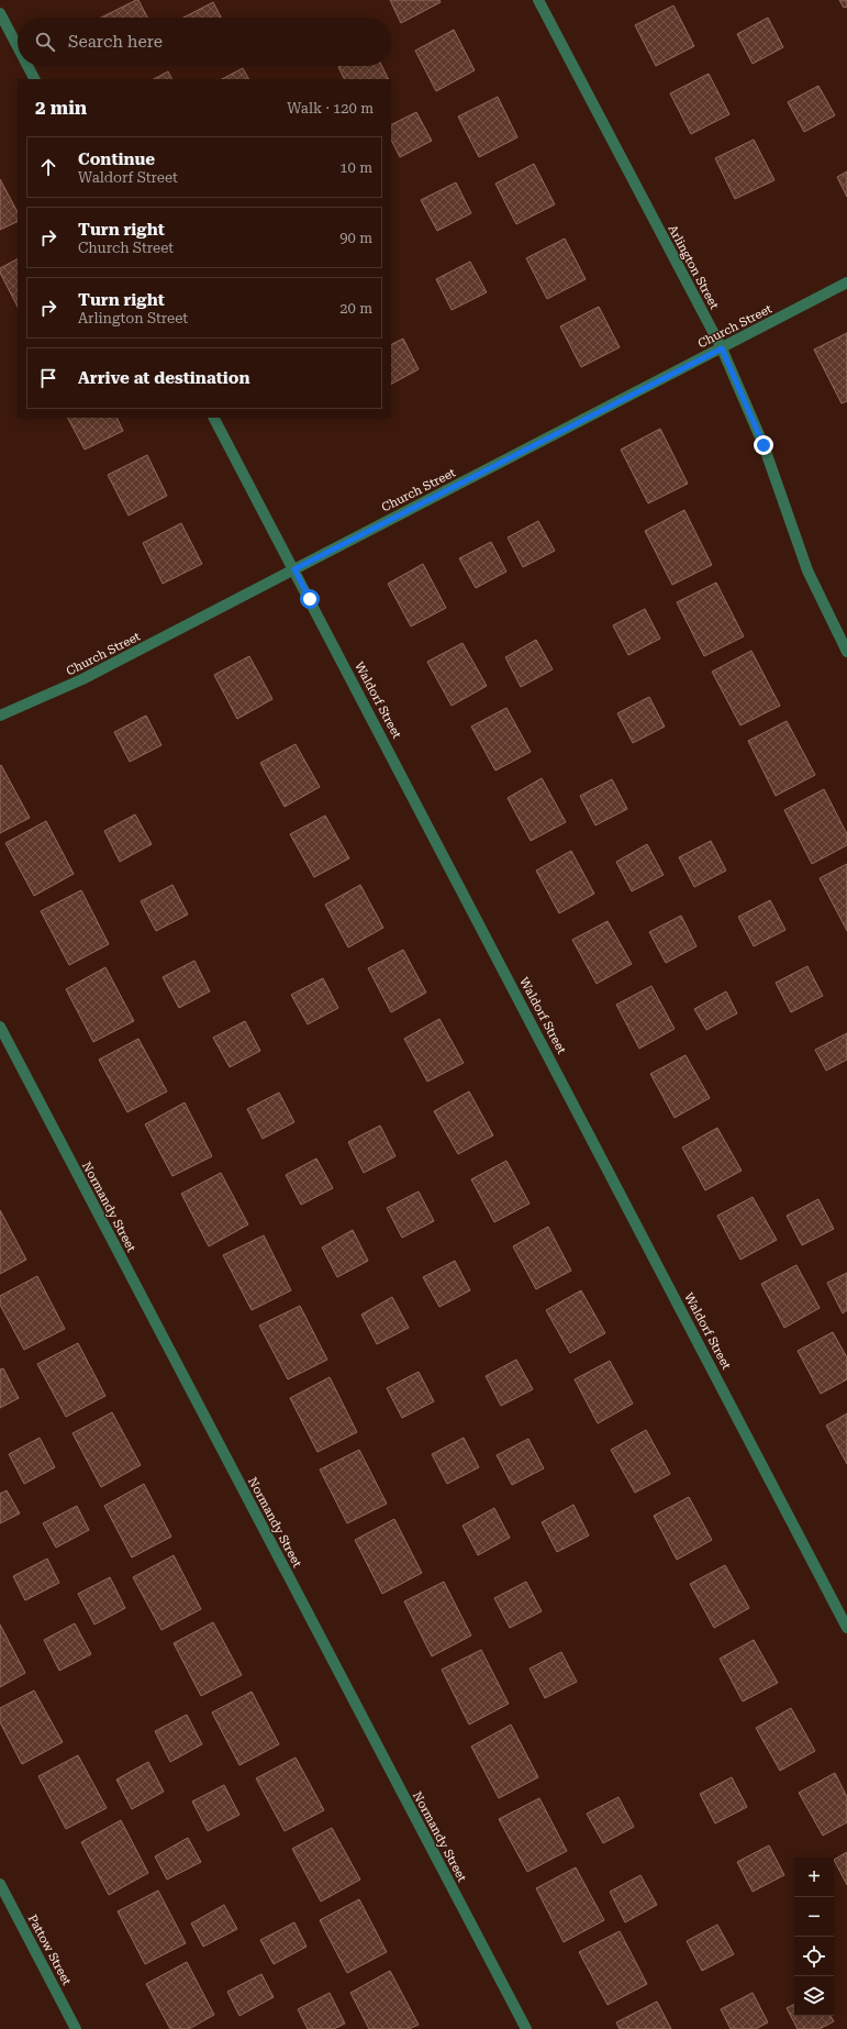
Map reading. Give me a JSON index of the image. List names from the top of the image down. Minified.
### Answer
{"streets":{"street":["Arlington Street","Church Street","Waldorf Street","Normandy Street","Pattow Street"]},"crossings":[["Arlington Street","Church Street"],["Church Street","Waldorf Street"]],"page":{"search":"Search here","heading":["2 min","Walk · 120 m"],"list":[["Continue","Waldorf Street","10 m"],["Turn right","Church Street","90 m"],["Turn right","Arlington Street","20 m"],"Arrive at destination"],"map_buttons":["+","−"]}}
